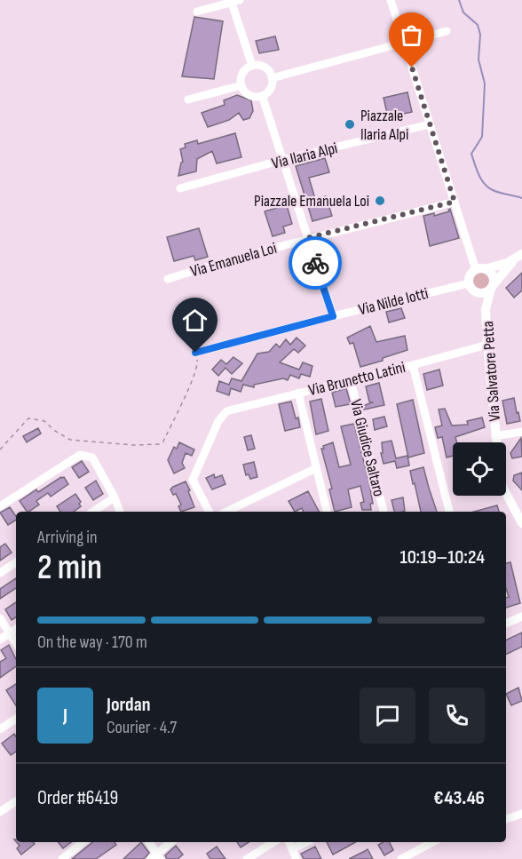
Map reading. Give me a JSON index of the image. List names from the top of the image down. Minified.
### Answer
{"streets":{"street":["Via Ilaria Alpi","Via Emanuela Loi","Via Nilde Iotti","Via Salvatore Petta","Via Brunetto Latini","Via Giudice Saltaro"]},"crossings":[["Via Nilde Iotti","Via Salvatore Petta"],["Via Salvatore Petta","Via Brunetto Latini"],["Via Brunetto Latini","Via Giudice Saltaro"]],"places":["Piazzale Ilaria Alpi","Piazzale Emanuela Loi"],"page":{"heading":["2 min","Arriving in","10:19–10:24"],"panel":["Jordan","Courier · 4.7","Order #6419","€43.46"],"bar":"On the way · 170 m","round":"J"}}
